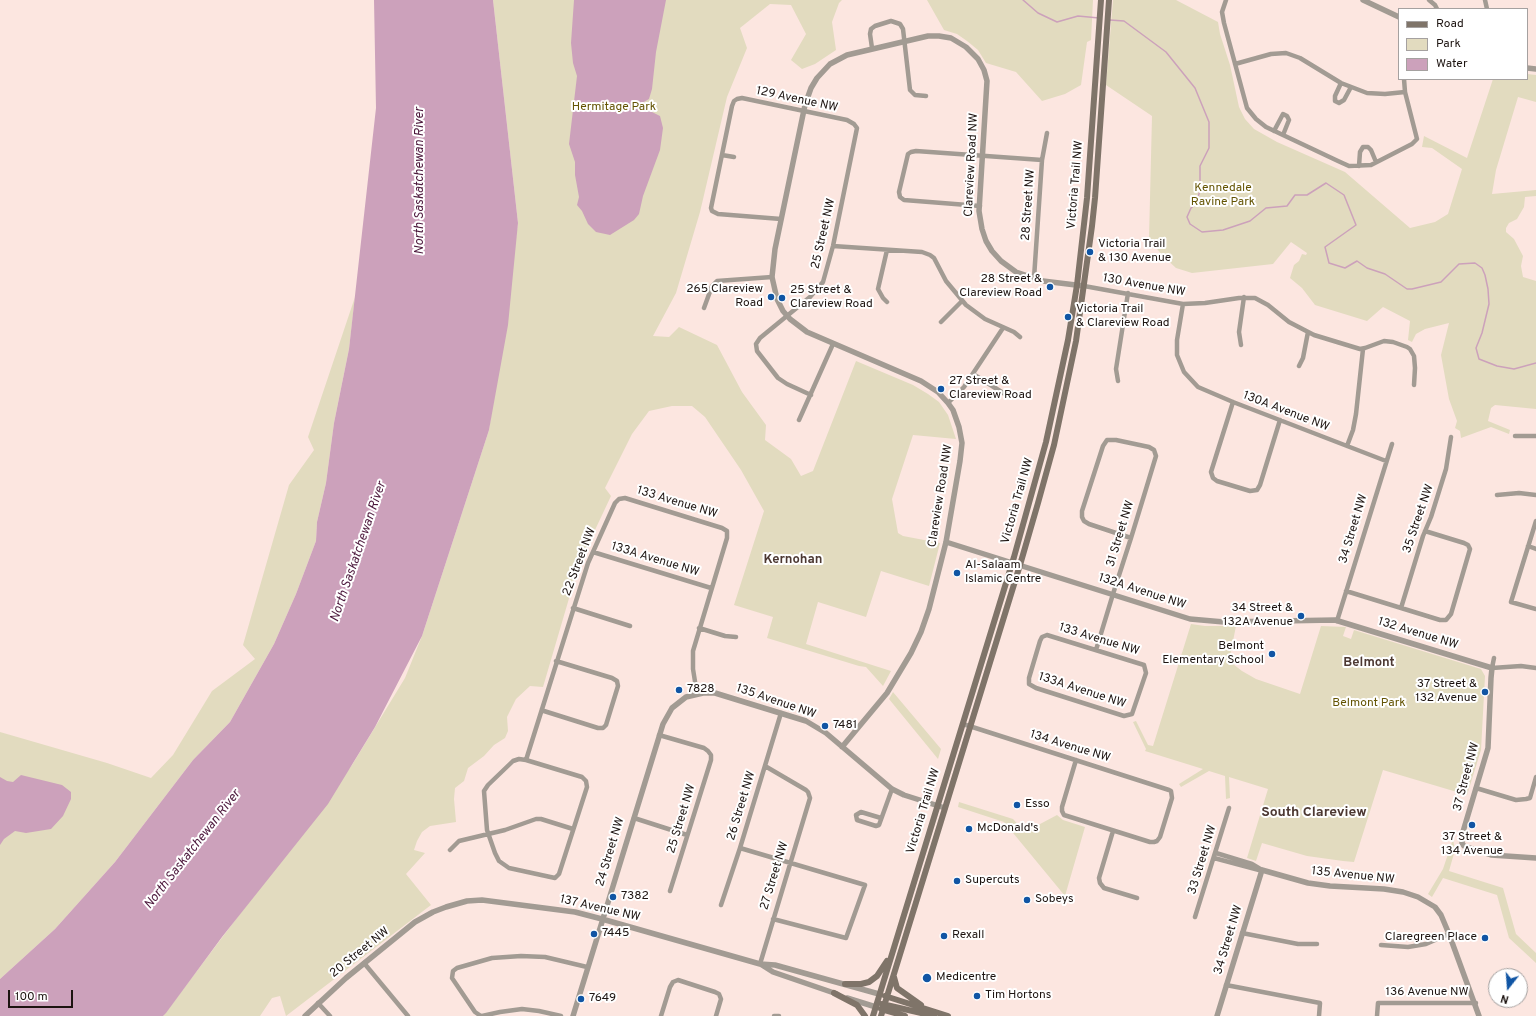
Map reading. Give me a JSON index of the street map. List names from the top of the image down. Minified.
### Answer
{"streets":{"main road":["Victoria Trail NW","137 Avenue NW"],"street":["129 Avenue NW","Clareview Road NW","28 Street NW","25 Street NW","130 Avenue NW","130A Avenue NW","133 Avenue NW","35 Street NW","34 Street NW","31 Street NW","133A Avenue NW","22 Street NW","132A Avenue NW","132 Avenue NW","135 Avenue NW","134 Avenue NW","37 Street NW","26 Street NW","24 Street NW","33 Street NW","27 Street NW","20 Street NW","136 Avenue NW"]},"crossings":[["129 Avenue NW","Clareview Road NW"],["129 Avenue NW","25 Street NW"],["Clareview Road NW","Victoria Trail NW"],["Clareview Road NW","28 Street NW"],["Clareview Road NW","25 Street NW"],["Clareview Road NW","130 Avenue NW"],["Clareview Road NW","132A Avenue NW"],["Clareview Road NW","135 Avenue NW"],["Victoria Trail NW","130 Avenue NW"],["Victoria Trail NW","132A Avenue NW"],["Victoria Trail NW","135 Avenue NW"],["Victoria Trail NW","134 Avenue NW"],["Victoria Trail NW","137 Avenue NW"],["25 Street NW","24 Street NW"],["130 Avenue NW","130A Avenue NW"],["130A Avenue NW","34 Street NW"],["133 Avenue NW","31 Street NW"],["133 Avenue NW","133A Avenue NW"],["133 Avenue NW","22 Street NW"],["35 Street NW","132 Avenue NW"],["34 Street NW","132A Avenue NW"],["34 Street NW","132 Avenue NW"],["34 Street NW","135 Avenue NW"],["31 Street NW","132A Avenue NW"],["133A Avenue NW","22 Street NW"],["132A Avenue NW","132 Avenue NW"],["132 Avenue NW","37 Street NW"],["135 Avenue NW","26 Street NW"],["135 Avenue NW","24 Street NW"],["135 Avenue NW","33 Street NW"],["135 Avenue NW","136 Avenue NW"],["26 Street NW","27 Street NW"],["24 Street NW","137 Avenue NW"],["27 Street NW","137 Avenue NW"],["137 Avenue NW","20 Street NW"]],"districts":["Kernohan","Belmont","South Clareview"],"water":["North Saskatchewan River"],"parks":["Hermitage Park","Kennedale Ravine Park","Belmont Park"],"places":["Victoria Trail & 130 Avenue","28 Street & Clareview Road","265 Clareview Road","25 Street & Clareview Road","Victoria Trail & Clareview Road","27 Street & Clareview Road","Al-Salaam Islamic Centre","34 Street & 132A Avenue","Belmont Elementary School","7828","37 Street & 132 Avenue","7481","Esso","37 Street & 134 Avenue","McDonald's","Supercuts","7382","Sobeys","7445","Rexall","Claregreen Place","Medicentre","Tim Hortons","7649"],"legend":["Road","Park","Water"],"scale_bar":"100 m","north":"bottom"}
